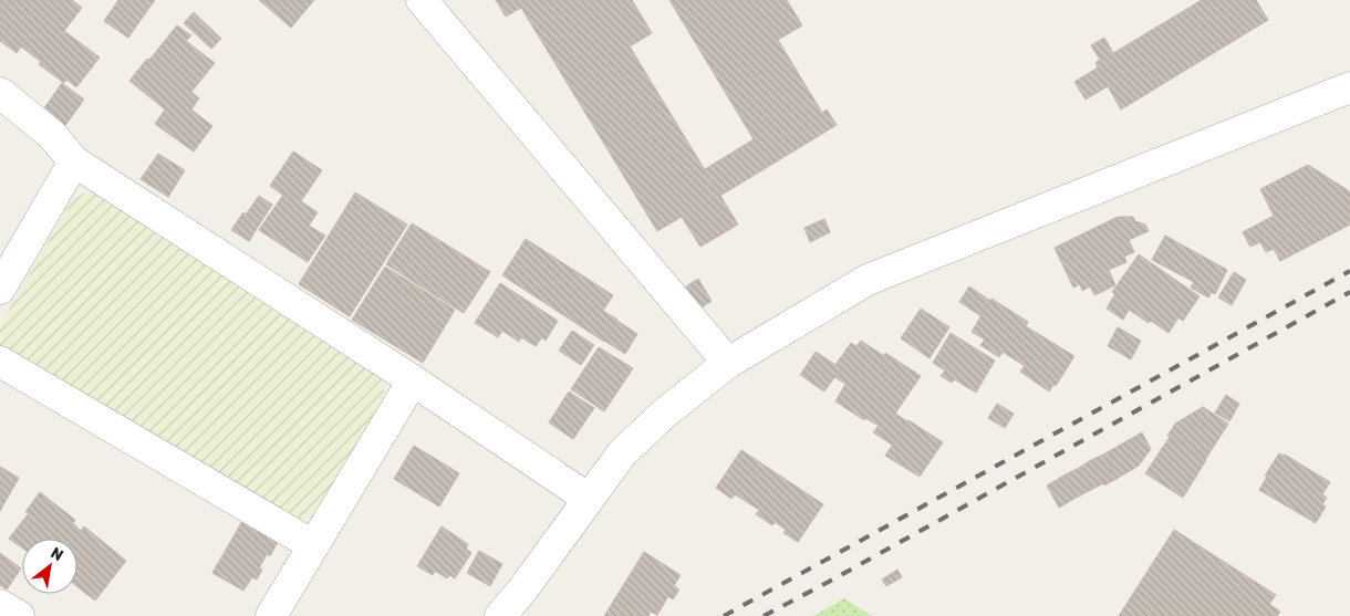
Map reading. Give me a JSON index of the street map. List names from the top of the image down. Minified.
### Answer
{"north":"top right"}
